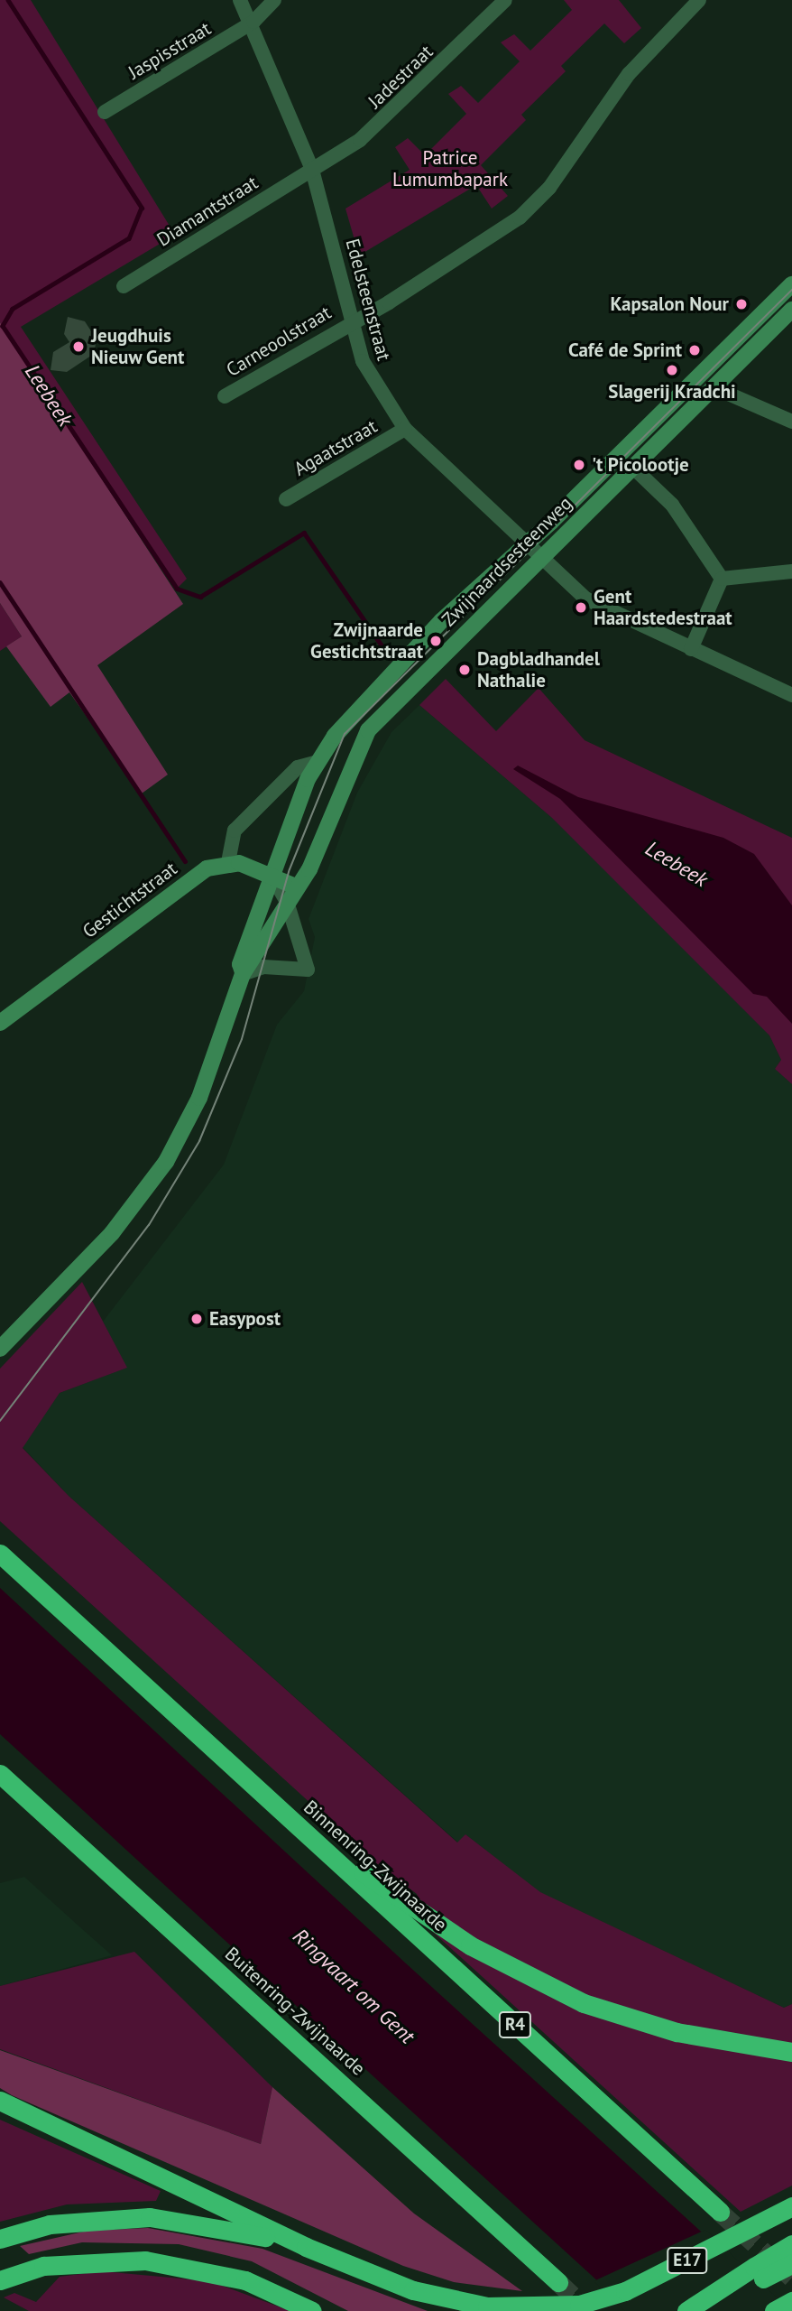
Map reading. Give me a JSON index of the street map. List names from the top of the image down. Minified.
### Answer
{"streets":{"highway":["Binnenring-Zwijnaarde","Buitenring-Zwijnaarde","R4","E17"],"street":["Jaspisstraat","Jadestraat","Diamantstraat","Edelsteenstraat","Carneoolstraat","Agaatstraat","Zwijnaardsesteenweg","Gestichtstraat"]},"crossings":[["Jaspisstraat","Edelsteenstraat"],["Jadestraat","Diamantstraat"],["Jadestraat","Edelsteenstraat"],["Diamantstraat","Edelsteenstraat"],["Edelsteenstraat","Carneoolstraat"],["Edelsteenstraat","Agaatstraat"],["Edelsteenstraat","Zwijnaardsesteenweg"],["Zwijnaardsesteenweg","Gestichtstraat"],["Binnenring-Zwijnaarde","R4"]],"water":["Leebeek","Ringvaart om Gent"],"parks":["Patrice Lumumbapark"],"places":["Kapsalon Nour","Jeugdhuis Nieuw Gent","Café de Sprint","Slagerij Kradchi","'t Picolootje","Gent Haardstedestraat","Zwijnaarde Gestichtstraat","Dagbladhandel Nathalie","Easypost"]}
